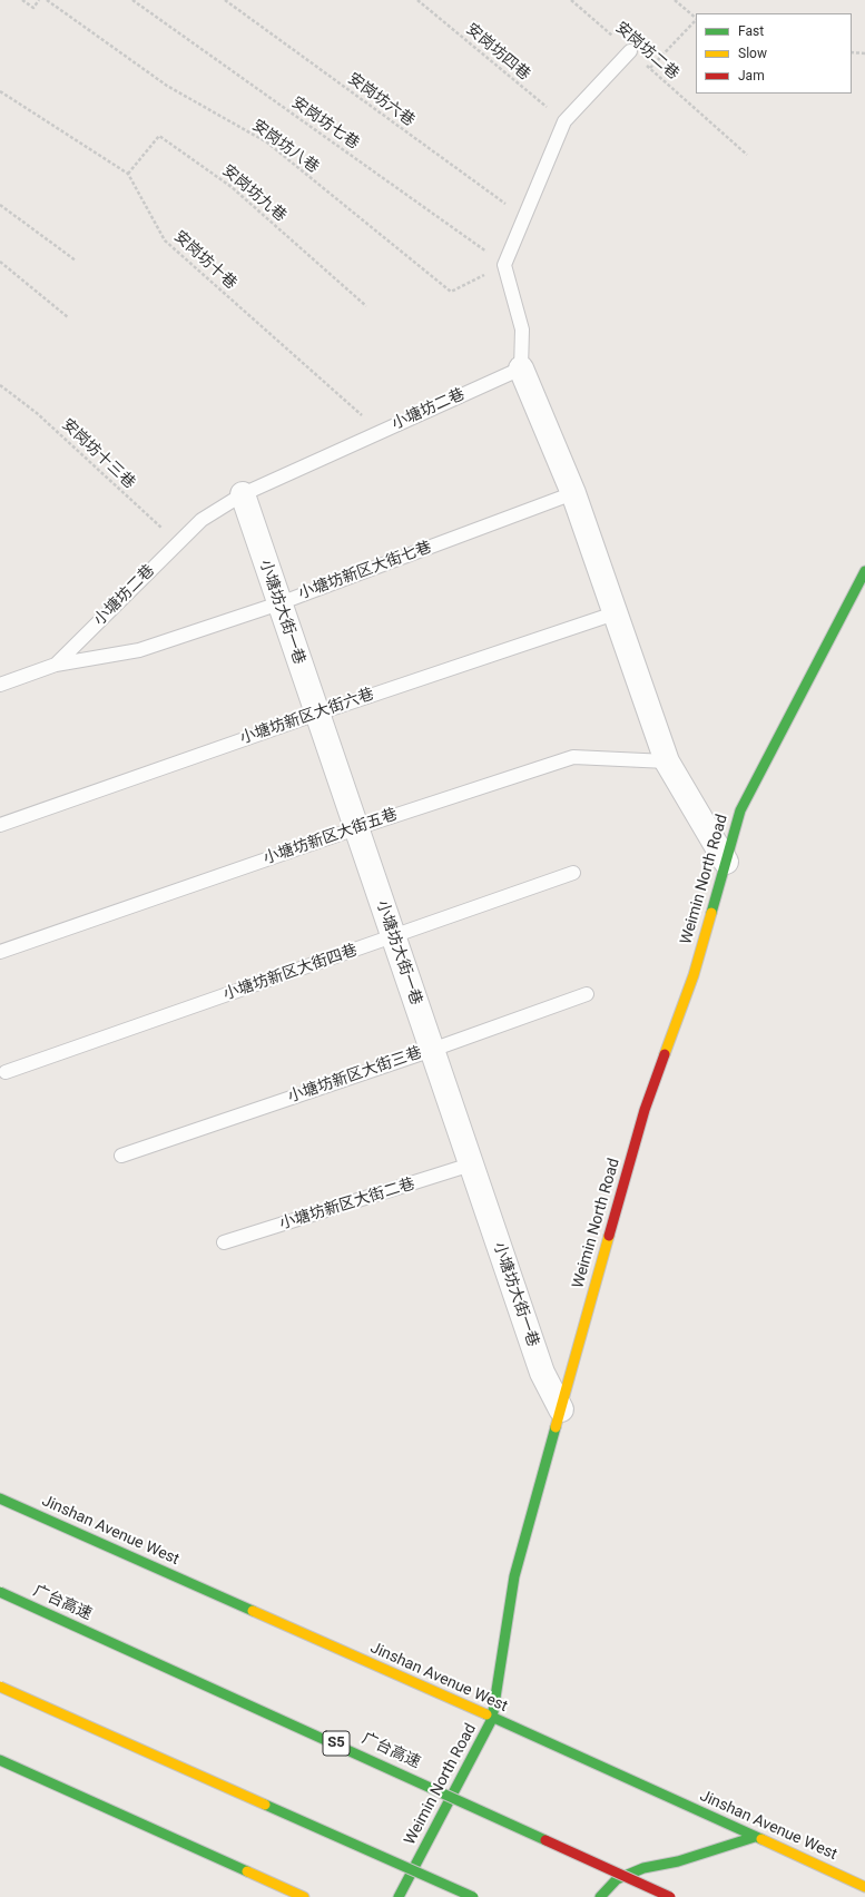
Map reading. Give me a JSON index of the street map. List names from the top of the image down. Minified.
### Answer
{"streets":{"main road":["Weimin North Road","Jinshan Avenue West","广台高速","S5"],"street":["小塘坊大街一巷"],"lane":["小塘坊二巷","小塘坊新区大街七巷","小塘坊新区大街六巷","小塘坊新区大街五巷","小塘坊新区大街四巷","小塘坊新区大街三巷","小塘坊新区大街二巷"],"path":["安岗坊二巷","安岗坊四巷","安岗坊六巷","安岗坊七巷","安岗坊八巷","安岗坊九巷","安岗坊十巷","安岗坊十三巷"]},"crossings":[["安岗坊七巷","安岗坊八巷"],["安岗坊九巷","安岗坊十巷"],["安岗坊十巷","小塘坊二巷"],["小塘坊二巷","安岗坊十三巷"],["小塘坊二巷","小塘坊新区大街七巷"],["小塘坊二巷","小塘坊大街一巷"],["小塘坊新区大街七巷","小塘坊大街一巷"],["小塘坊大街一巷","小塘坊新区大街六巷"],["小塘坊大街一巷","小塘坊新区大街五巷"],["小塘坊大街一巷","Weimin North Road"],["小塘坊大街一巷","小塘坊新区大街四巷"],["小塘坊大街一巷","小塘坊新区大街三巷"],["小塘坊大街一巷","小塘坊新区大街二巷"],["Weimin North Road","Jinshan Avenue West"]],"legend":["Fast","Slow","Jam"]}
